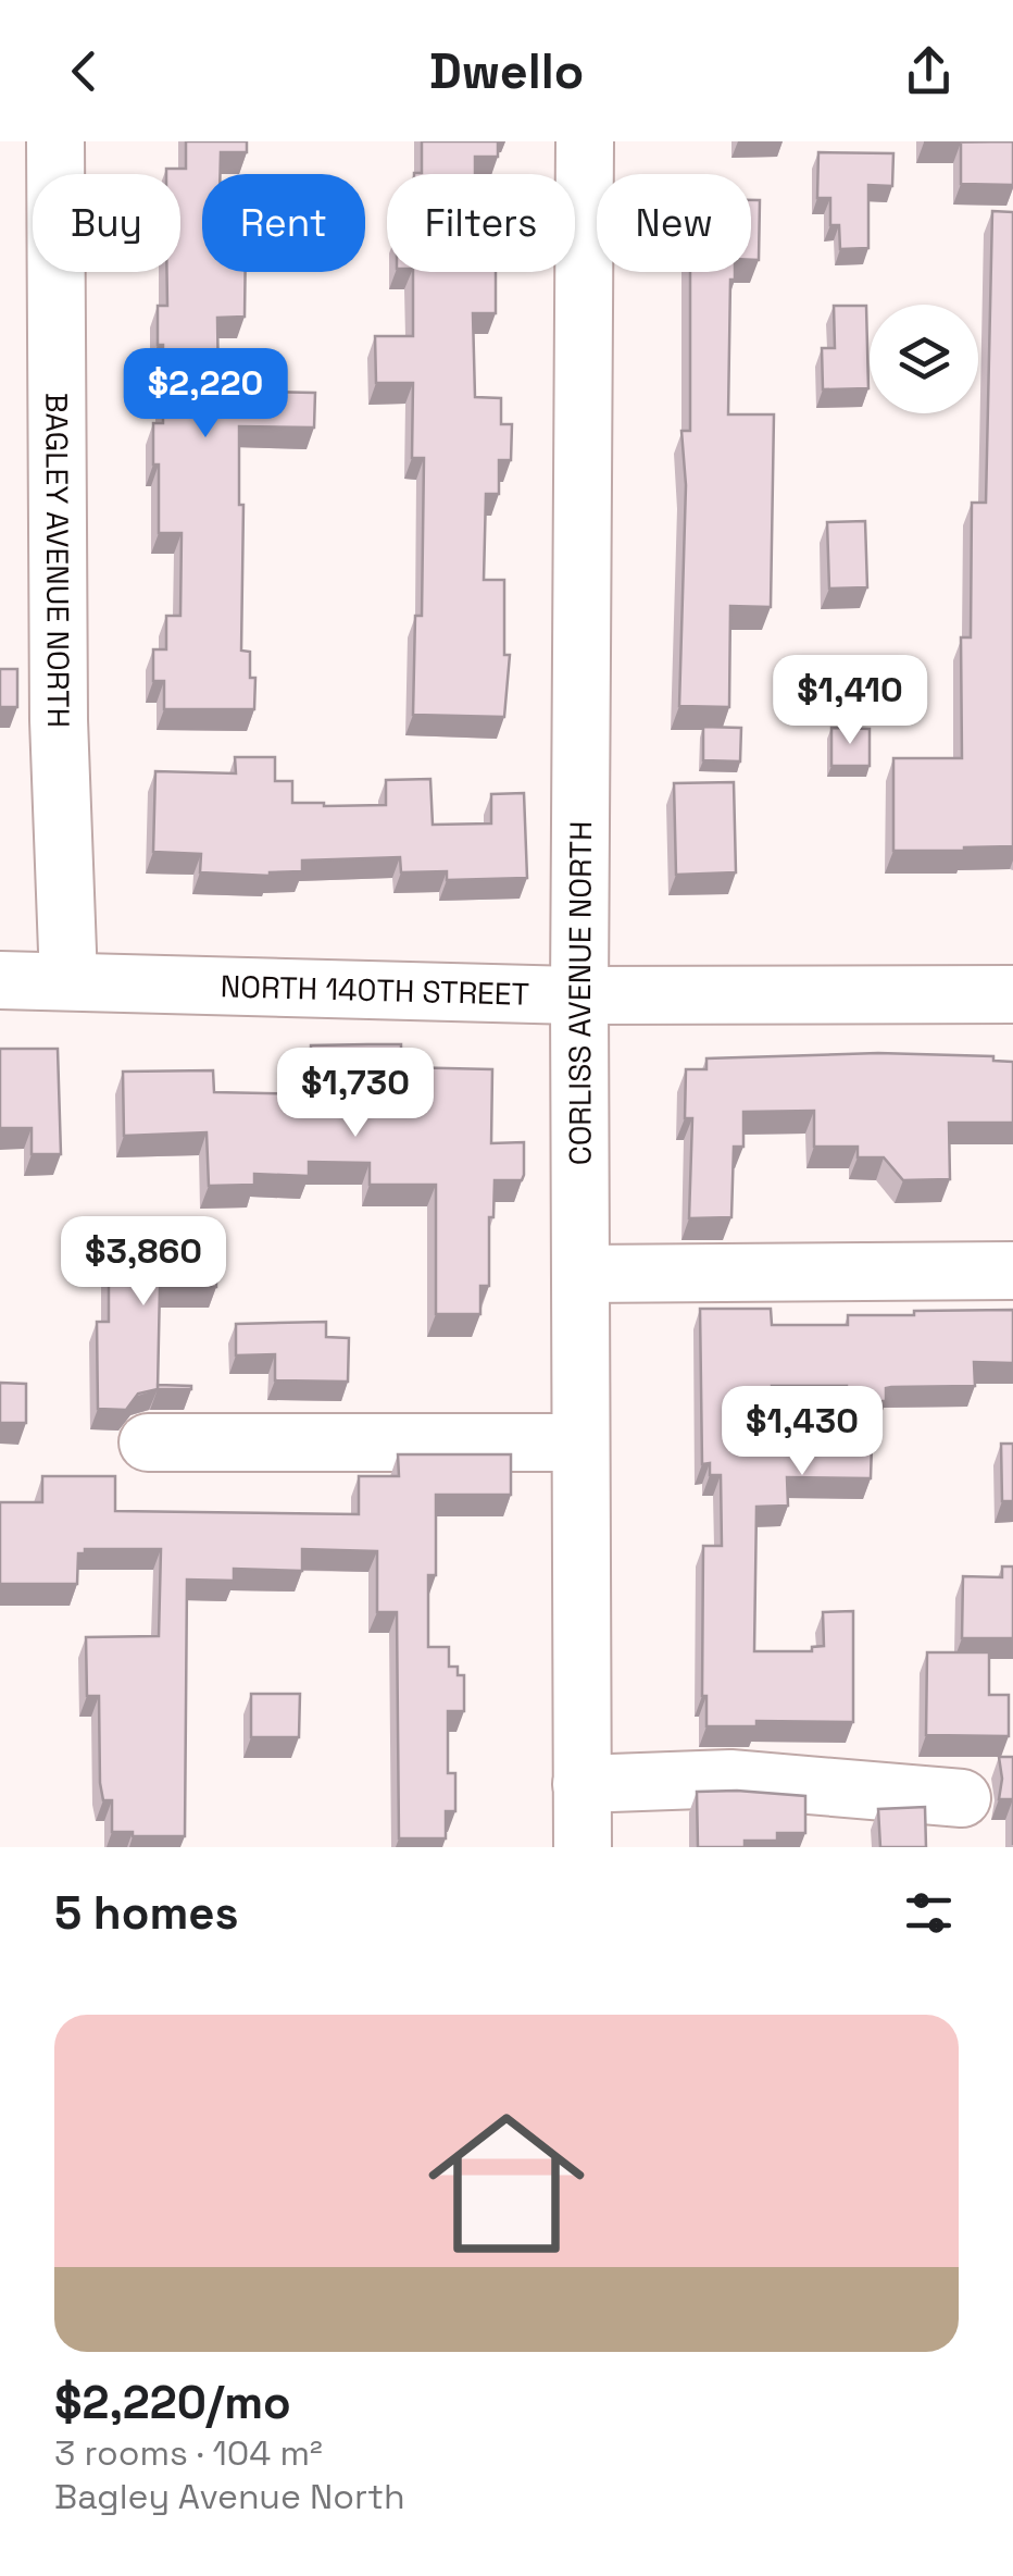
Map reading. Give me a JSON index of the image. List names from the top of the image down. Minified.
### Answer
{"streets":{"street":["BAGLEY AVENUE NORTH","NORTH 140TH STREET","CORLISS AVENUE NORTH"]},"crossings":[["BAGLEY AVENUE NORTH","NORTH 140TH STREET"],["NORTH 140TH STREET","CORLISS AVENUE NORTH"]],"page":{"header":"Dwello","chip":["Buy","Rent","Filters","New"],"price":["$2,220","$1,410","$1,730","$3,860","$1,430"],"heading":"5 homes","list":[{"name":"$2,220/mo","note":"3 rooms · 104 m² · Bagley Avenue North"}]}}
